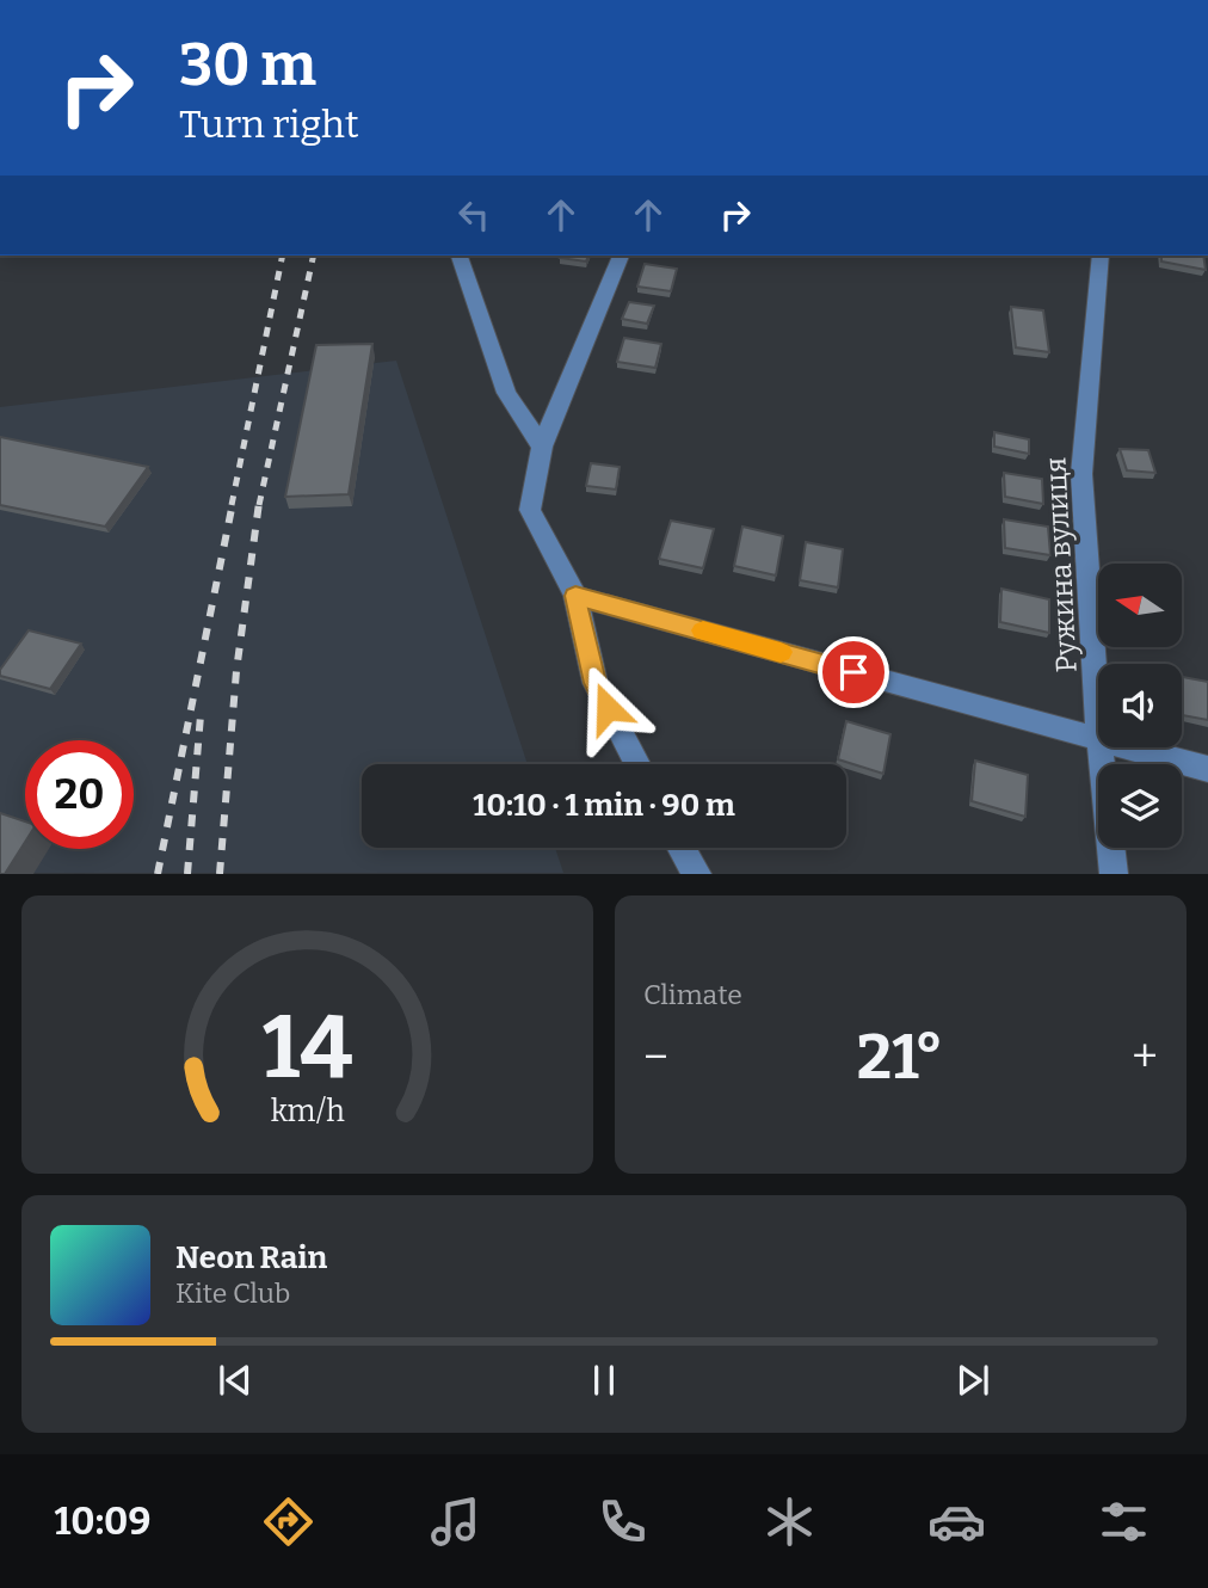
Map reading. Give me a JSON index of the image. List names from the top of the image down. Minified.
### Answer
{"streets":{"street":["Ружина вулиця"]},"north":"left","page":{"turn":["30 m","Turn right"],"limit":"20","trip":"10:10 · 1 min · 90 m","tile":"Climate","heat":["−","21°","+"],"song":["Neon Rain","Kite Club"],"tabs":"10:09","gauge":["14","km/h"]}}
